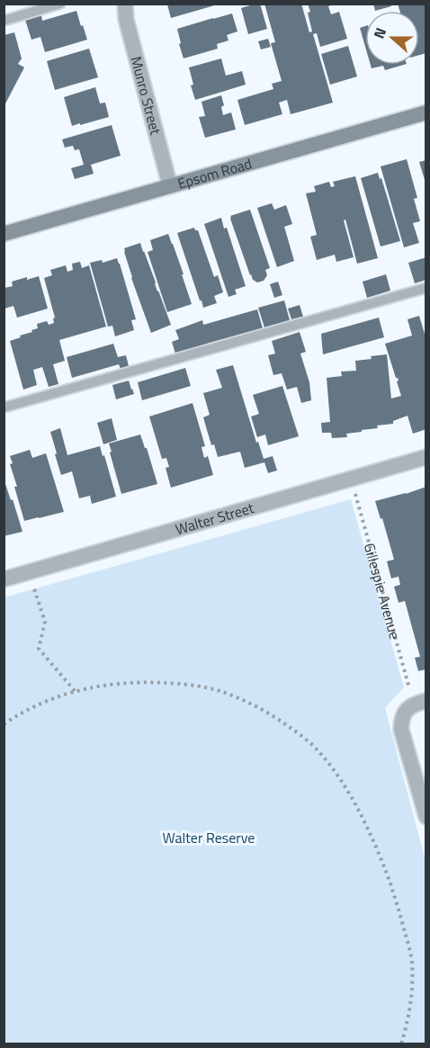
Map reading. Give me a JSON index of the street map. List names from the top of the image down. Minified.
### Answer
{"streets":{"main road":["Epsom Road"],"street":["Munro Street","Walter Street"],"path":["Gillespie Avenue"]},"crossings":[["Munro Street","Epsom Road"],["Walter Street","Gillespie Avenue"]],"parks":["Walter Reserve"],"north":"left"}
